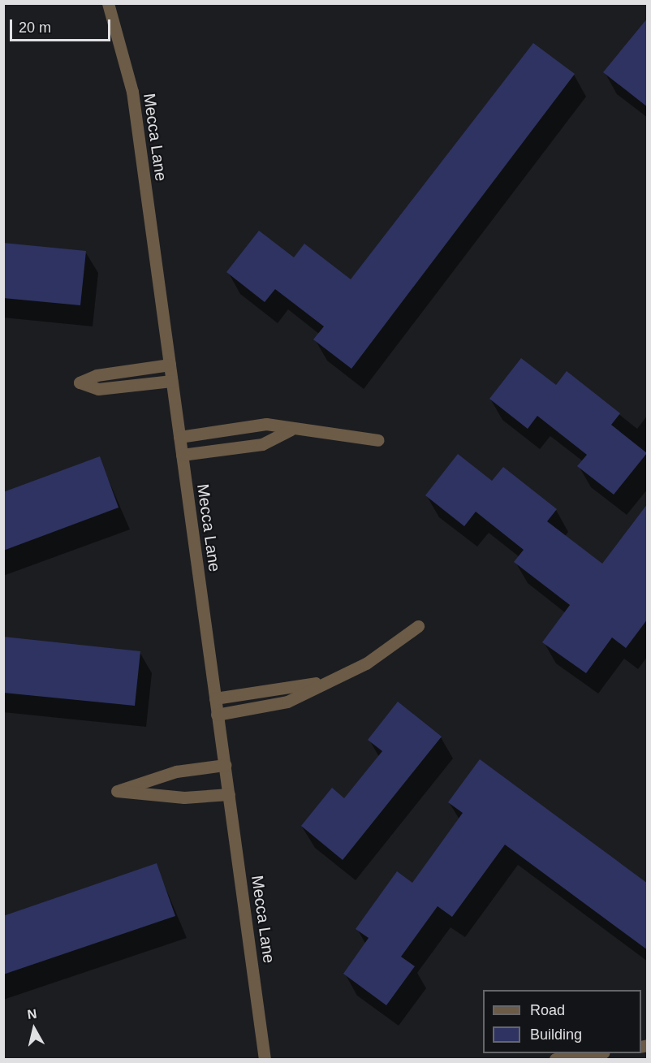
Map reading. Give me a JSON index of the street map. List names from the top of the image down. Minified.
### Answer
{"streets":{"street":["Mecca Lane"]},"legend":["Road","Building"],"scale_bar":"20 m","north":"top"}
